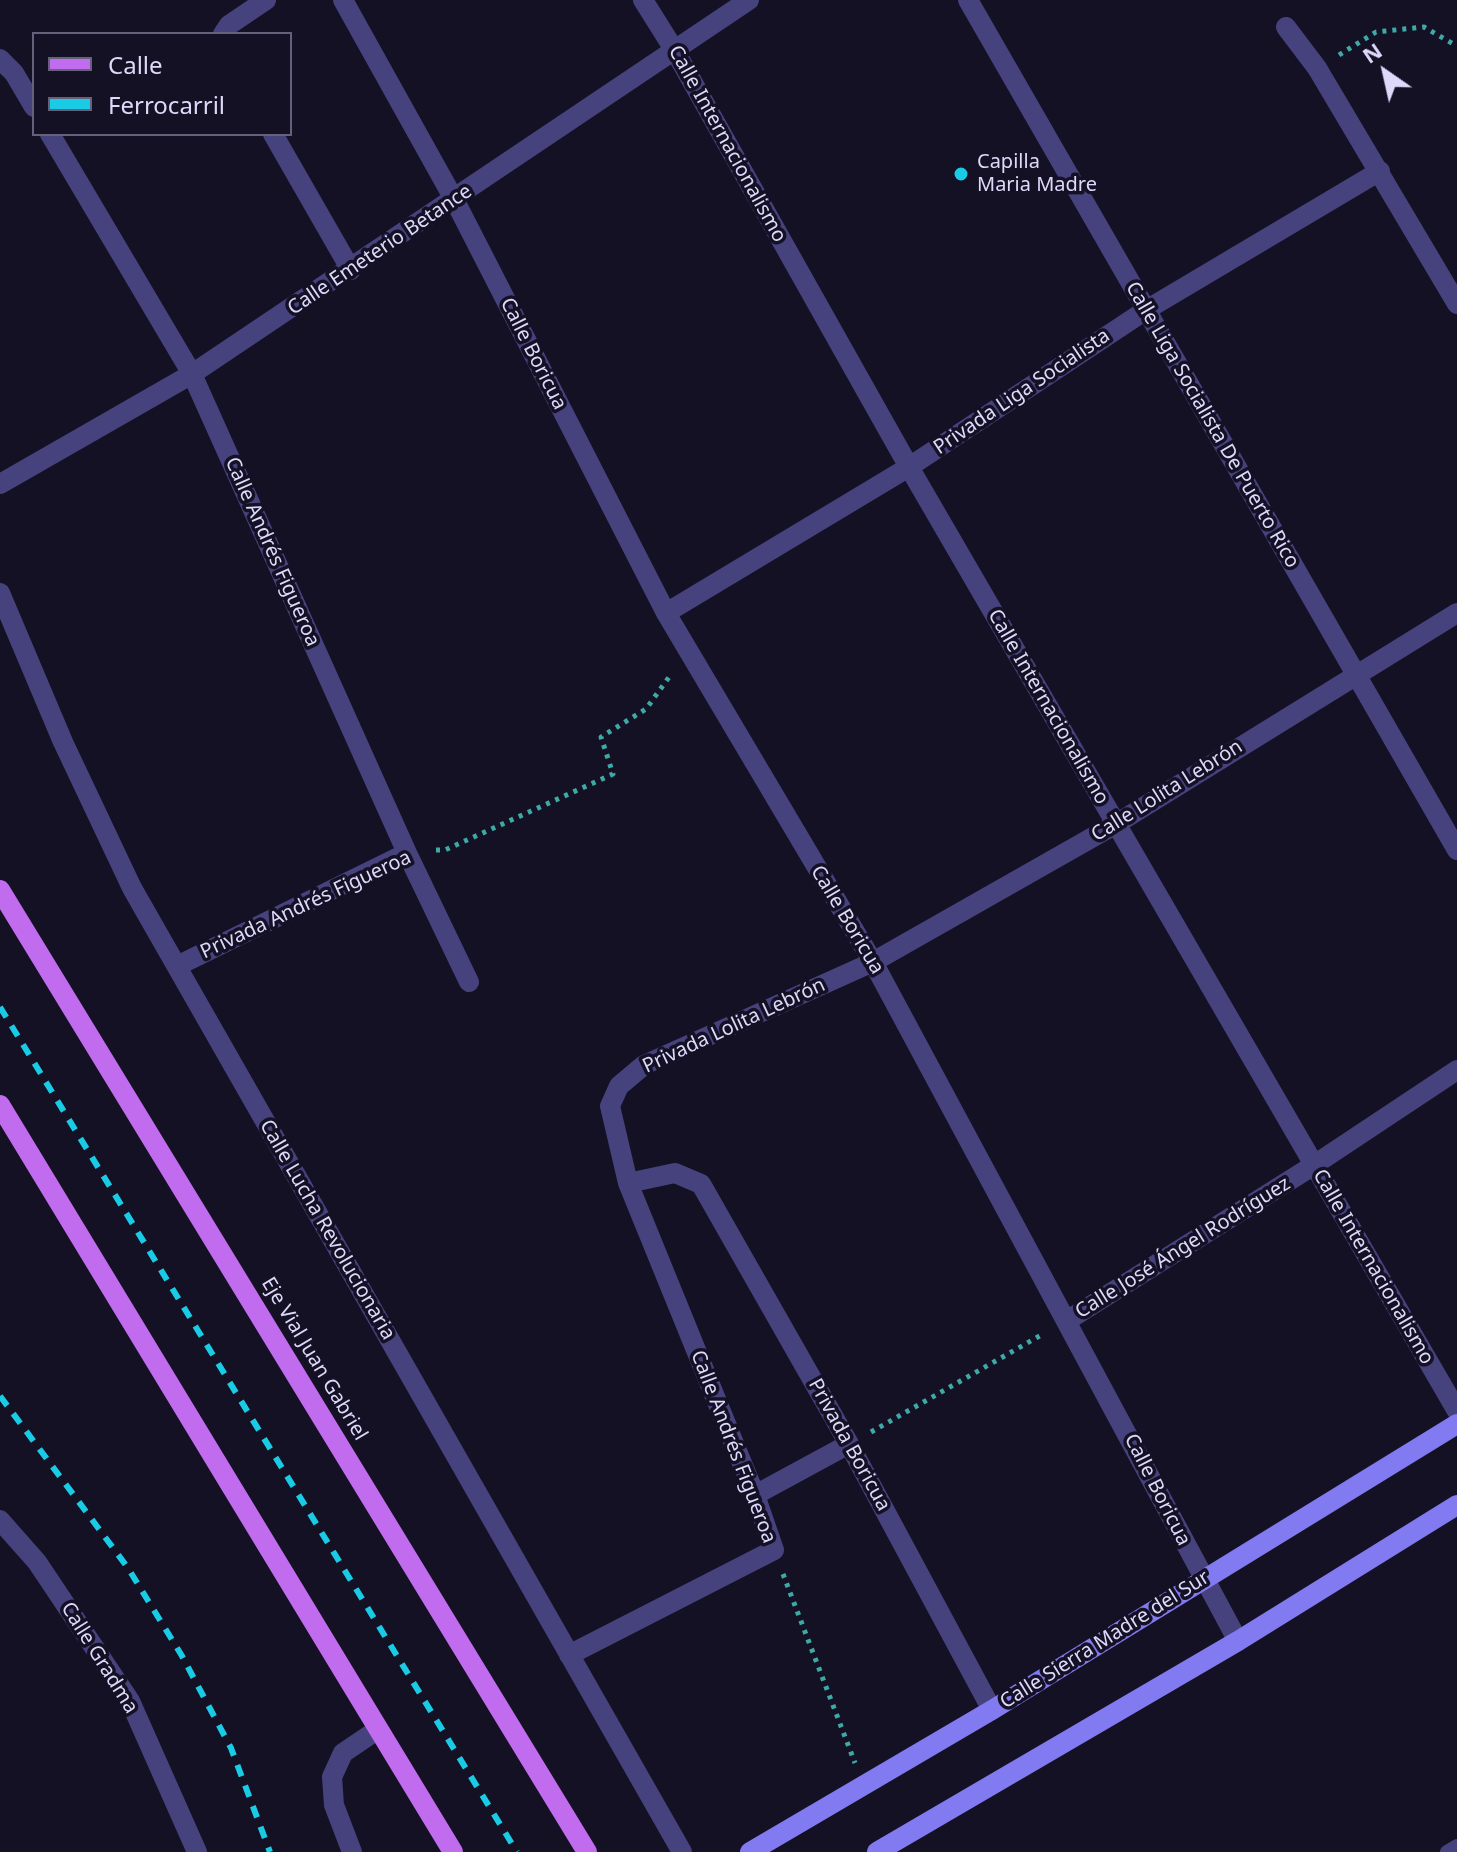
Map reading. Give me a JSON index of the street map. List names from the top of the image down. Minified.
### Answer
{"streets":{"main road":["Eje Vial Juan Gabriel"],"street":["Calle Internacionalismo","Calle Emeterio Betance","Calle Boricua","Privada Liga Socialista","Calle Liga Socialista De Puerto Rico","Calle Andrés Figueroa","Calle Lolita Lebrón","Privada Andrés Figueroa","Privada Lolita Lebrón","Calle Lucha Revolucionaria","Calle José Ángel Rodríguez","Privada Boricua","Calle Sierra Madre del Sur","Calle Gradma"]},"crossings":[["Calle Internacionalismo","Calle Emeterio Betance"],["Calle Internacionalismo","Privada Liga Socialista"],["Calle Internacionalismo","Calle Lolita Lebrón"],["Calle Internacionalismo","Calle José Ángel Rodríguez"],["Calle Emeterio Betance","Calle Boricua"],["Calle Emeterio Betance","Calle Andrés Figueroa"],["Calle Boricua","Privada Liga Socialista"],["Calle Boricua","Calle Lolita Lebrón"],["Calle Boricua","Privada Andrés Figueroa"],["Calle Boricua","Privada Lolita Lebrón"],["Calle Boricua","Calle José Ángel Rodríguez"],["Calle Boricua","Calle Sierra Madre del Sur"],["Privada Liga Socialista","Calle Liga Socialista De Puerto Rico"],["Calle Liga Socialista De Puerto Rico","Calle Lolita Lebrón"],["Calle Andrés Figueroa","Privada Andrés Figueroa"],["Calle Andrés Figueroa","Privada Lolita Lebrón"],["Calle Andrés Figueroa","Privada Boricua"],["Calle Andrés Figueroa","Calle Sierra Madre del Sur"],["Calle Lolita Lebrón","Privada Lolita Lebrón"],["Privada Andrés Figueroa","Calle Lucha Revolucionaria"],["Privada Boricua","Calle Sierra Madre del Sur"]],"places":["Capilla Maria Madre"],"legend":["Calle","Ferrocarril"],"north":"top left"}
